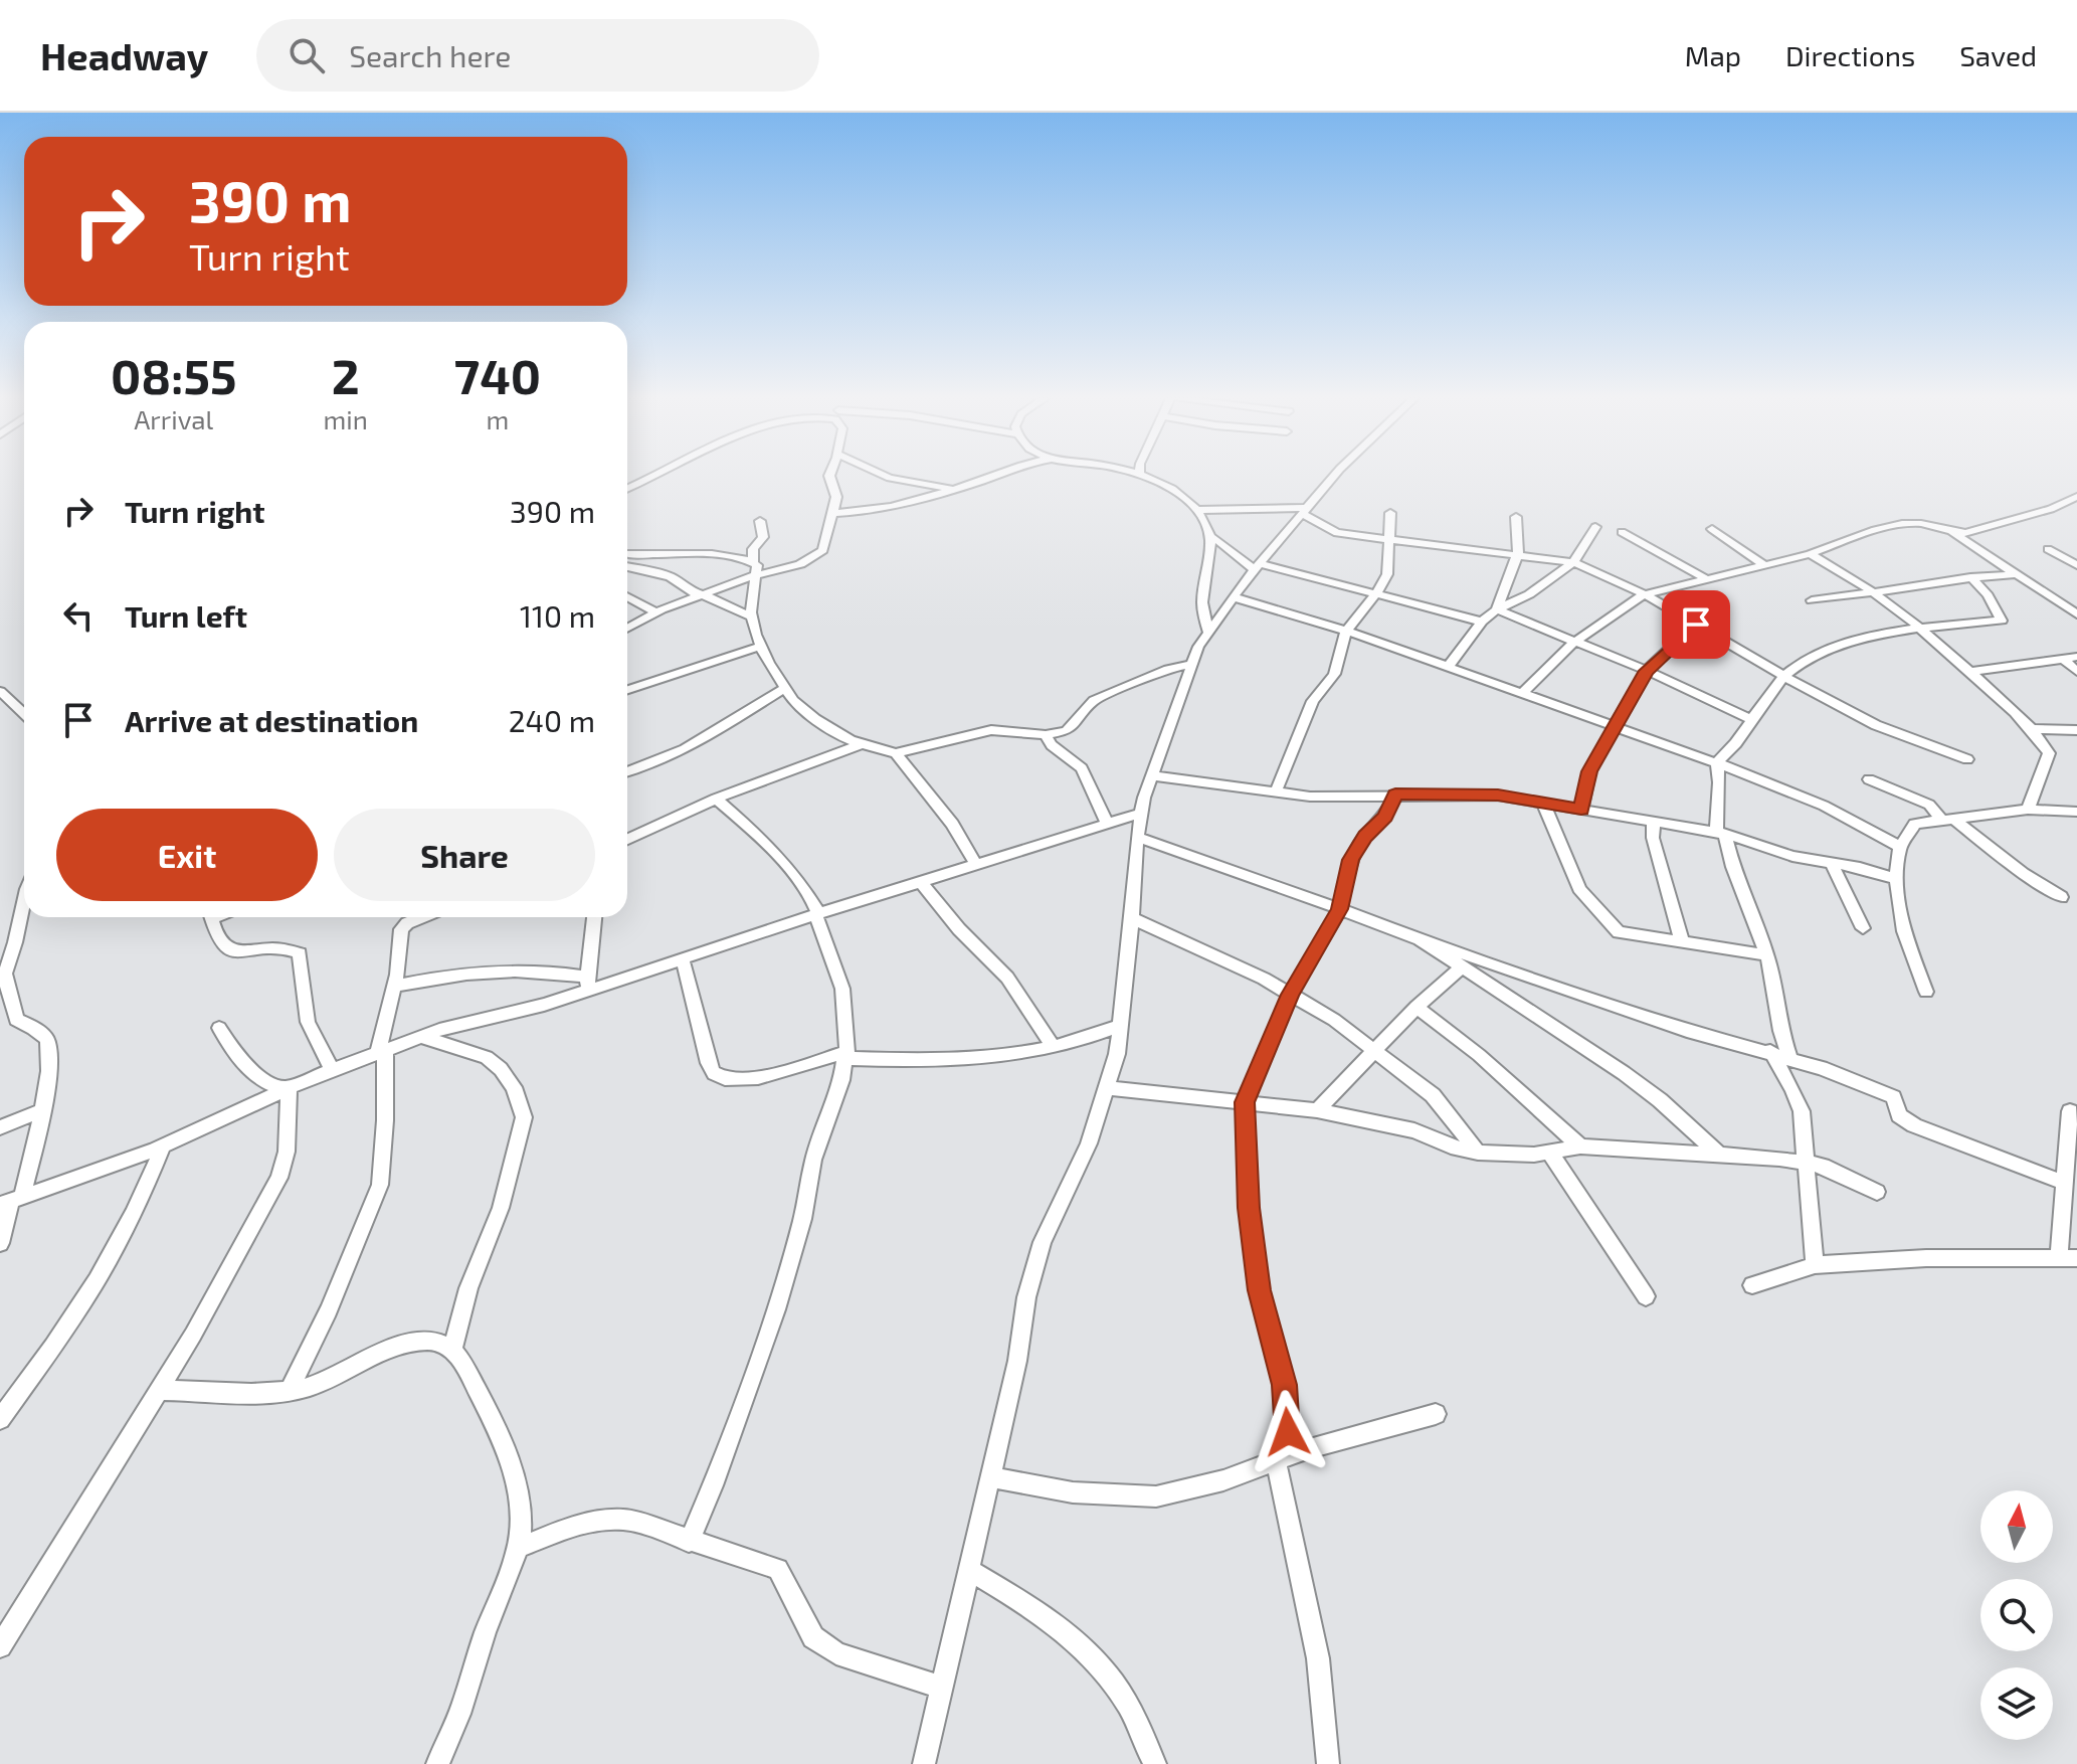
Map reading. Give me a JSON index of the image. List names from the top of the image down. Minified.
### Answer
{"north":"top","page":{"header":"Headway","search":"Search here","nav":["Map","Directions","Saved"],"turn":["390 m","Turn right"],"eta":["08:55","Arrival","2","min","740","m"],"list":[{"name":"Turn right","value":"390 m"},{"name":"Turn left","value":"110 m"},{"name":"Arrive at destination","value":"240 m"}],"buttons":["Exit","Share"]}}
